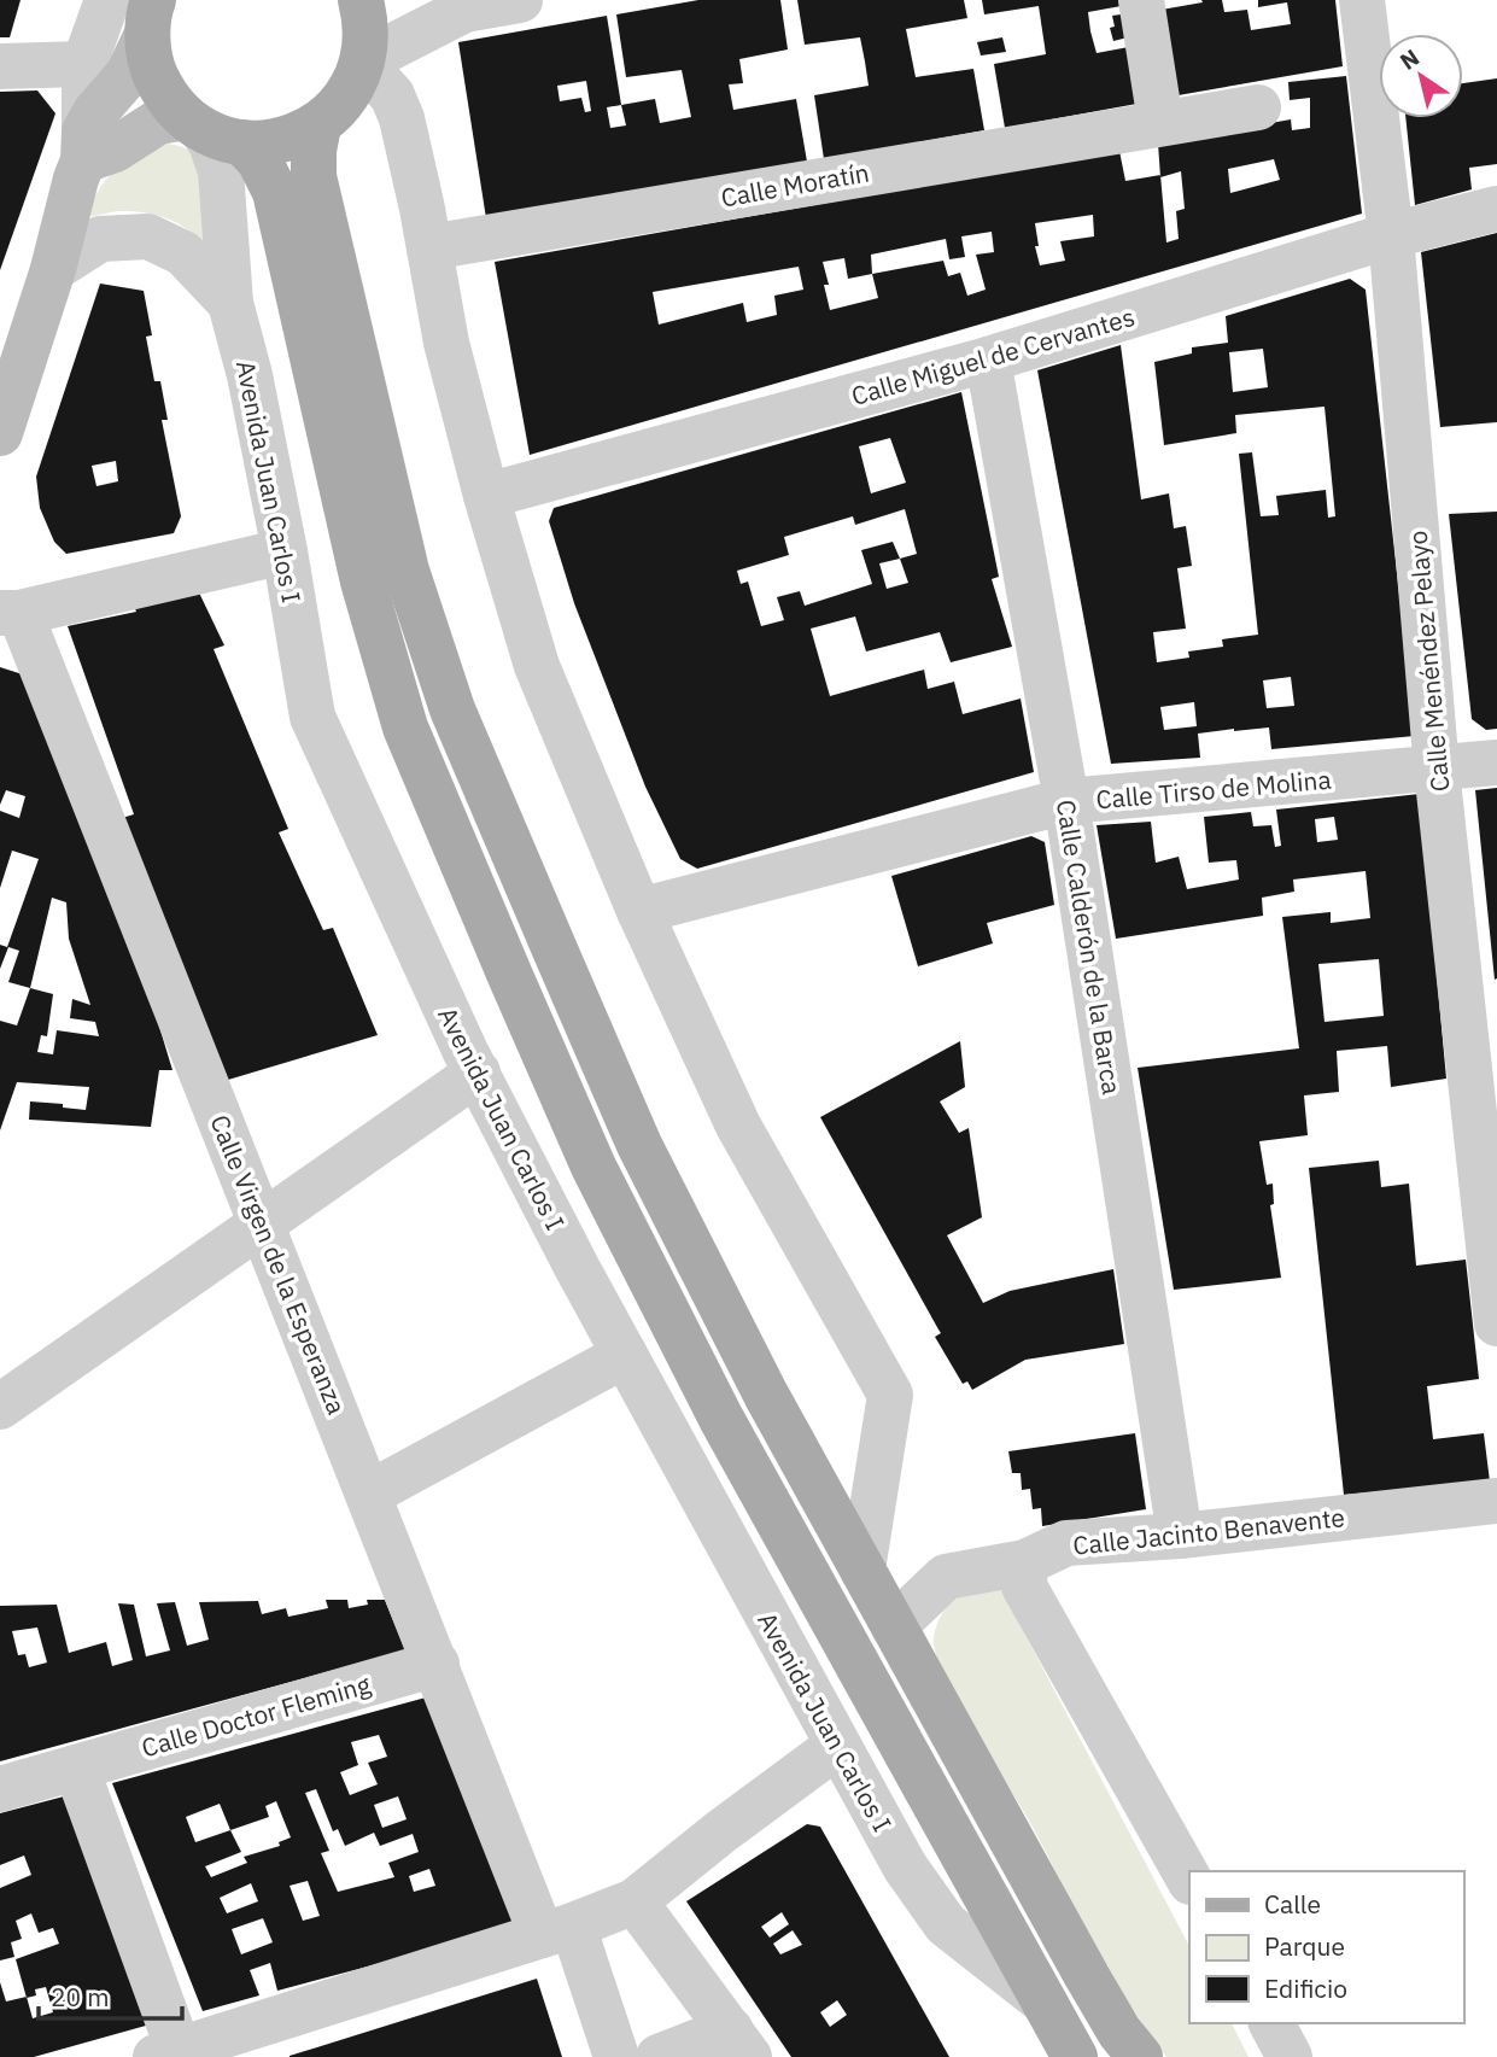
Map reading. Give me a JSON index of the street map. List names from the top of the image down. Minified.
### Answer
{"streets":{"street":["Calle Moratín","Calle Miguel de Cervantes","Avenida Juan Carlos I","Calle Menéndez Pelayo","Calle Tirso de Molina","Calle Calderón de la Barca","Calle Virgen de la Esperanza","Calle Jacinto Benavente","Calle Doctor Fleming"]},"crossings":[["Calle Miguel de Cervantes","Calle Menéndez Pelayo"],["Calle Miguel de Cervantes","Calle Calderón de la Barca"],["Calle Menéndez Pelayo","Calle Tirso de Molina"],["Calle Tirso de Molina","Calle Calderón de la Barca"],["Calle Calderón de la Barca","Calle Jacinto Benavente"],["Calle Virgen de la Esperanza","Calle Doctor Fleming"]],"legend":["Calle","Parque","Edificio"],"scale_bar":"20 m","north":"top left"}
